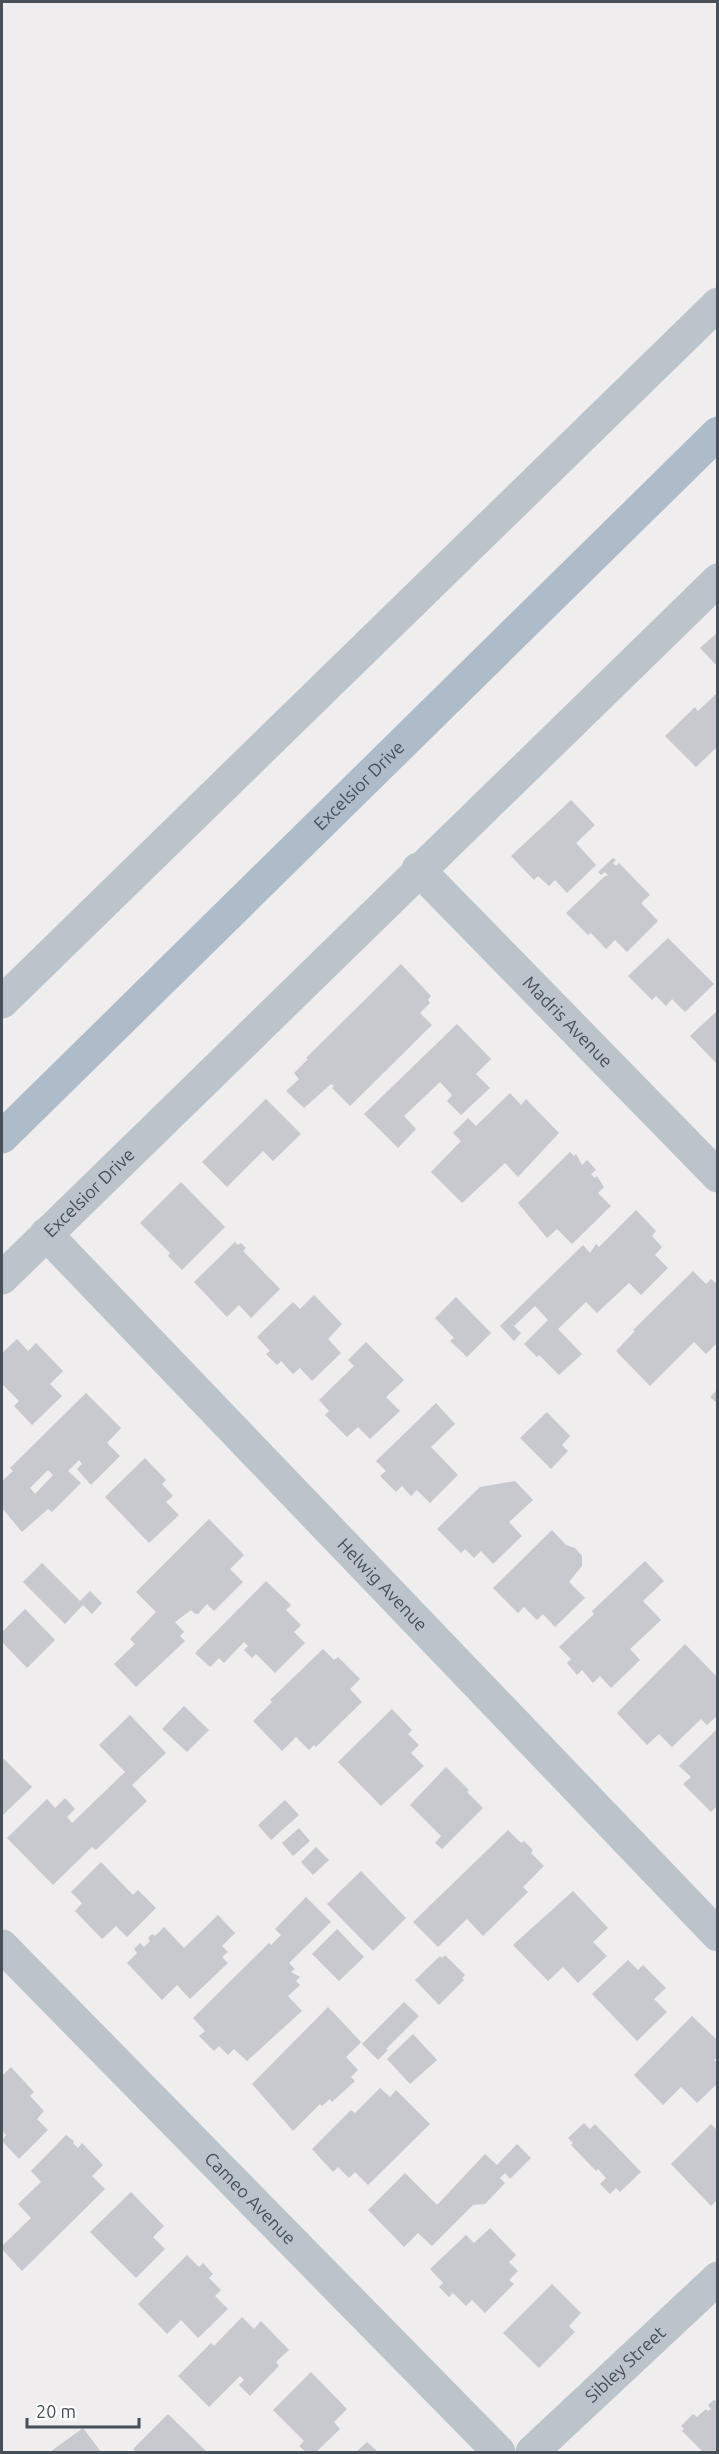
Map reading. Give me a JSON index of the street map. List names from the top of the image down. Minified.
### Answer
{"streets":{"main road":["Excelsior Drive"],"street":["Madris Avenue","Helwig Avenue","Cameo Avenue","Sibley Street"]},"crossings":[["Excelsior Drive","Madris Avenue"],["Excelsior Drive","Helwig Avenue"]],"scale_bar":"20 m"}
